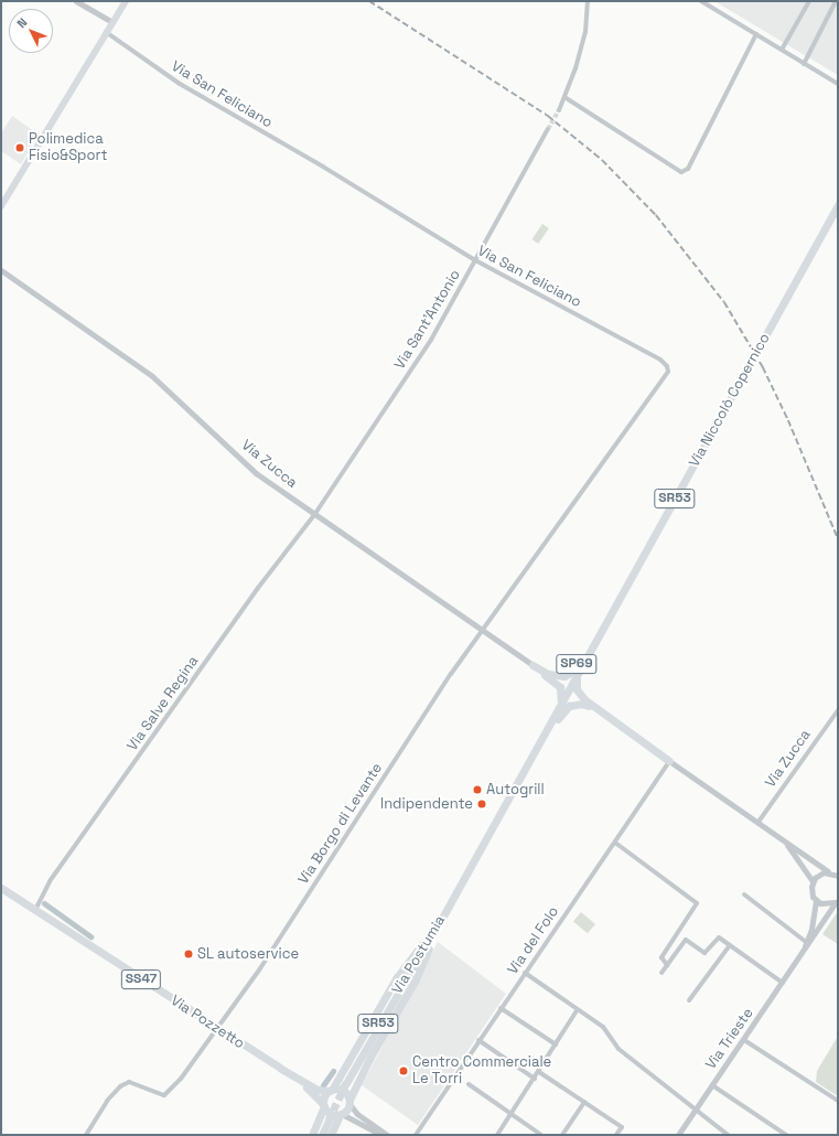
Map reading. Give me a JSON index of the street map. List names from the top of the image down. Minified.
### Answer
{"streets":{"main road":["Via Niccolò Copernico","SR53","SP69","Via Postumia","SS47","Via Pozzetto"],"street":["Via San Feliciano","Via Sant'Antonio","Via Zucca","Via Salve Regina","Via Borgo di Levante","Via del Folo","Via Trieste"]},"crossings":[["Via San Feliciano","Via Sant'Antonio"],["Via San Feliciano","Via Zucca"],["Via San Feliciano","Via Borgo di Levante"],["Via Sant'Antonio","Via Zucca"],["Via Sant'Antonio","Via Salve Regina"],["Via Niccolò Copernico","SP69"],["Via Niccolò Copernico","Via Postumia"],["Via Zucca","SP69"],["Via Zucca","Via Salve Regina"],["Via Zucca","Via Borgo di Levante"],["SP69","Via del Folo"],["SP69","Via Trieste"],["Via Salve Regina","Via Pozzetto"],["Via Borgo di Levante","Via Pozzetto"],["SS47","Via Pozzetto"]],"places":["Polimedica Fisio&Sport","Autogrill","Indipendente","SL autoservice","Centro Commerciale Le Torri"],"north":"top left"}
